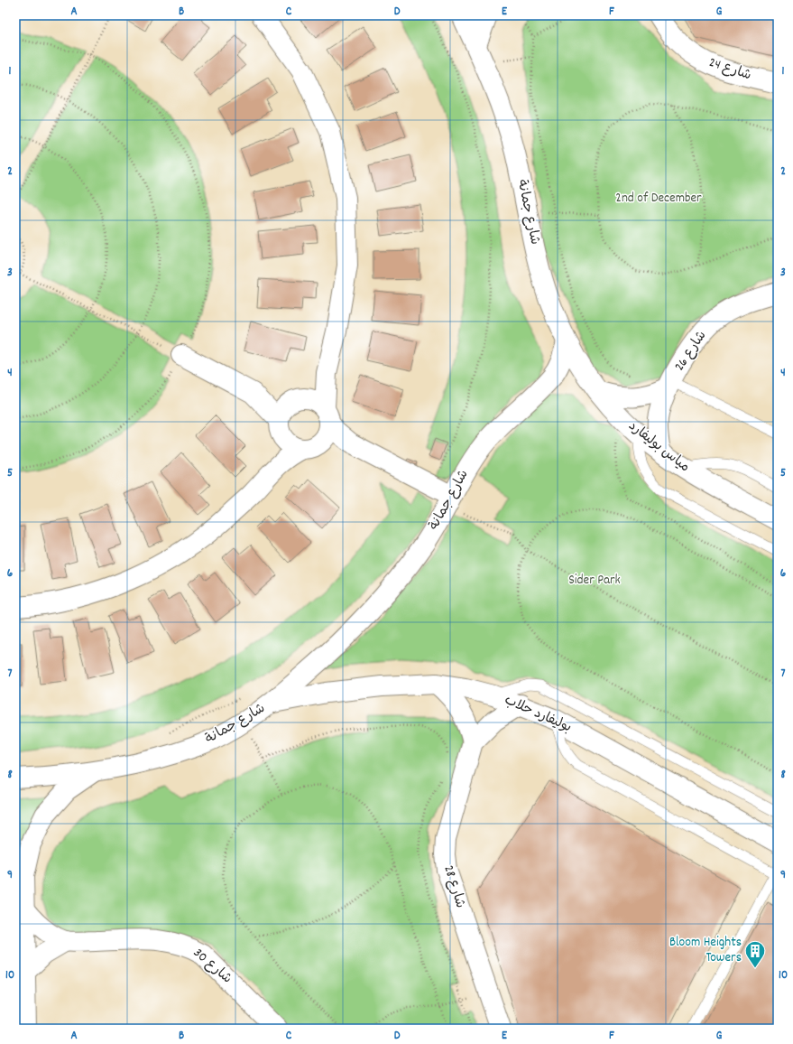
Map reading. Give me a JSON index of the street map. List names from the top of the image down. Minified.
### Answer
{"streets":{"street":["شارع 24","شارع جمانة","شارع 26","مياس بوليفارد","بوليفارد حلاب","شارع 28","شارع 30"]},"crossings":[["شارع جمانة","مياس بوليفارد"],["شارع جمانة","بوليفارد حلاب"],["شارع 26","مياس بوليفارد"],["بوليفارد حلاب","شارع 28"]],"parks":["2nd of December","Sider Park"],"places":{"building":["Bloom Heights Towers"]},"grid":{"columns":["A","B","C","D","E","F","G"],"rows":["1","2","3","4","5","6","7","8","9","10"]}}
